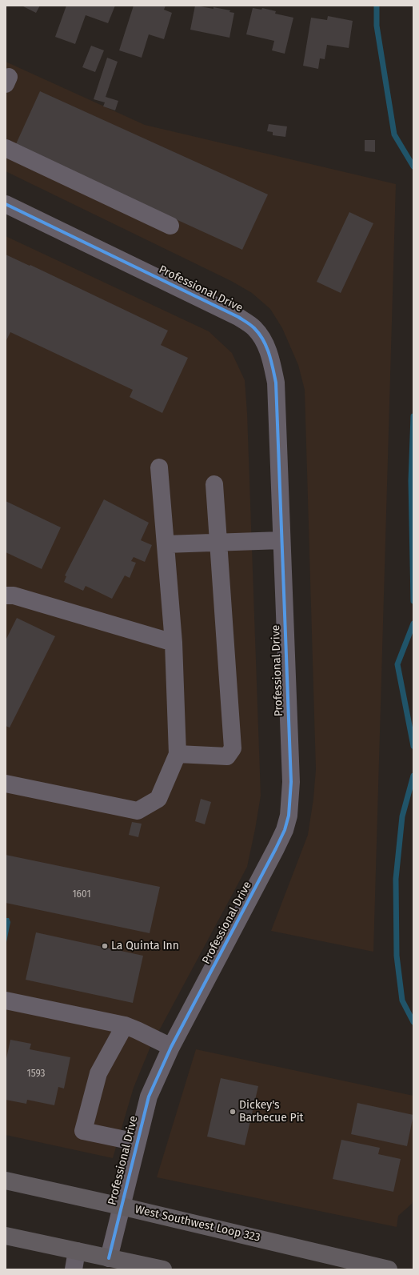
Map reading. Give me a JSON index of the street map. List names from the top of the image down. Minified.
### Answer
{"streets":{"highway":["West Southwest Loop 323"],"street":["Professional Drive"]},"crossings":[["Professional Drive","West Southwest Loop 323"]],"places":["La Quinta Inn","Dickey's Barbecue Pit"],"house_numbers":["1601","1593"]}
